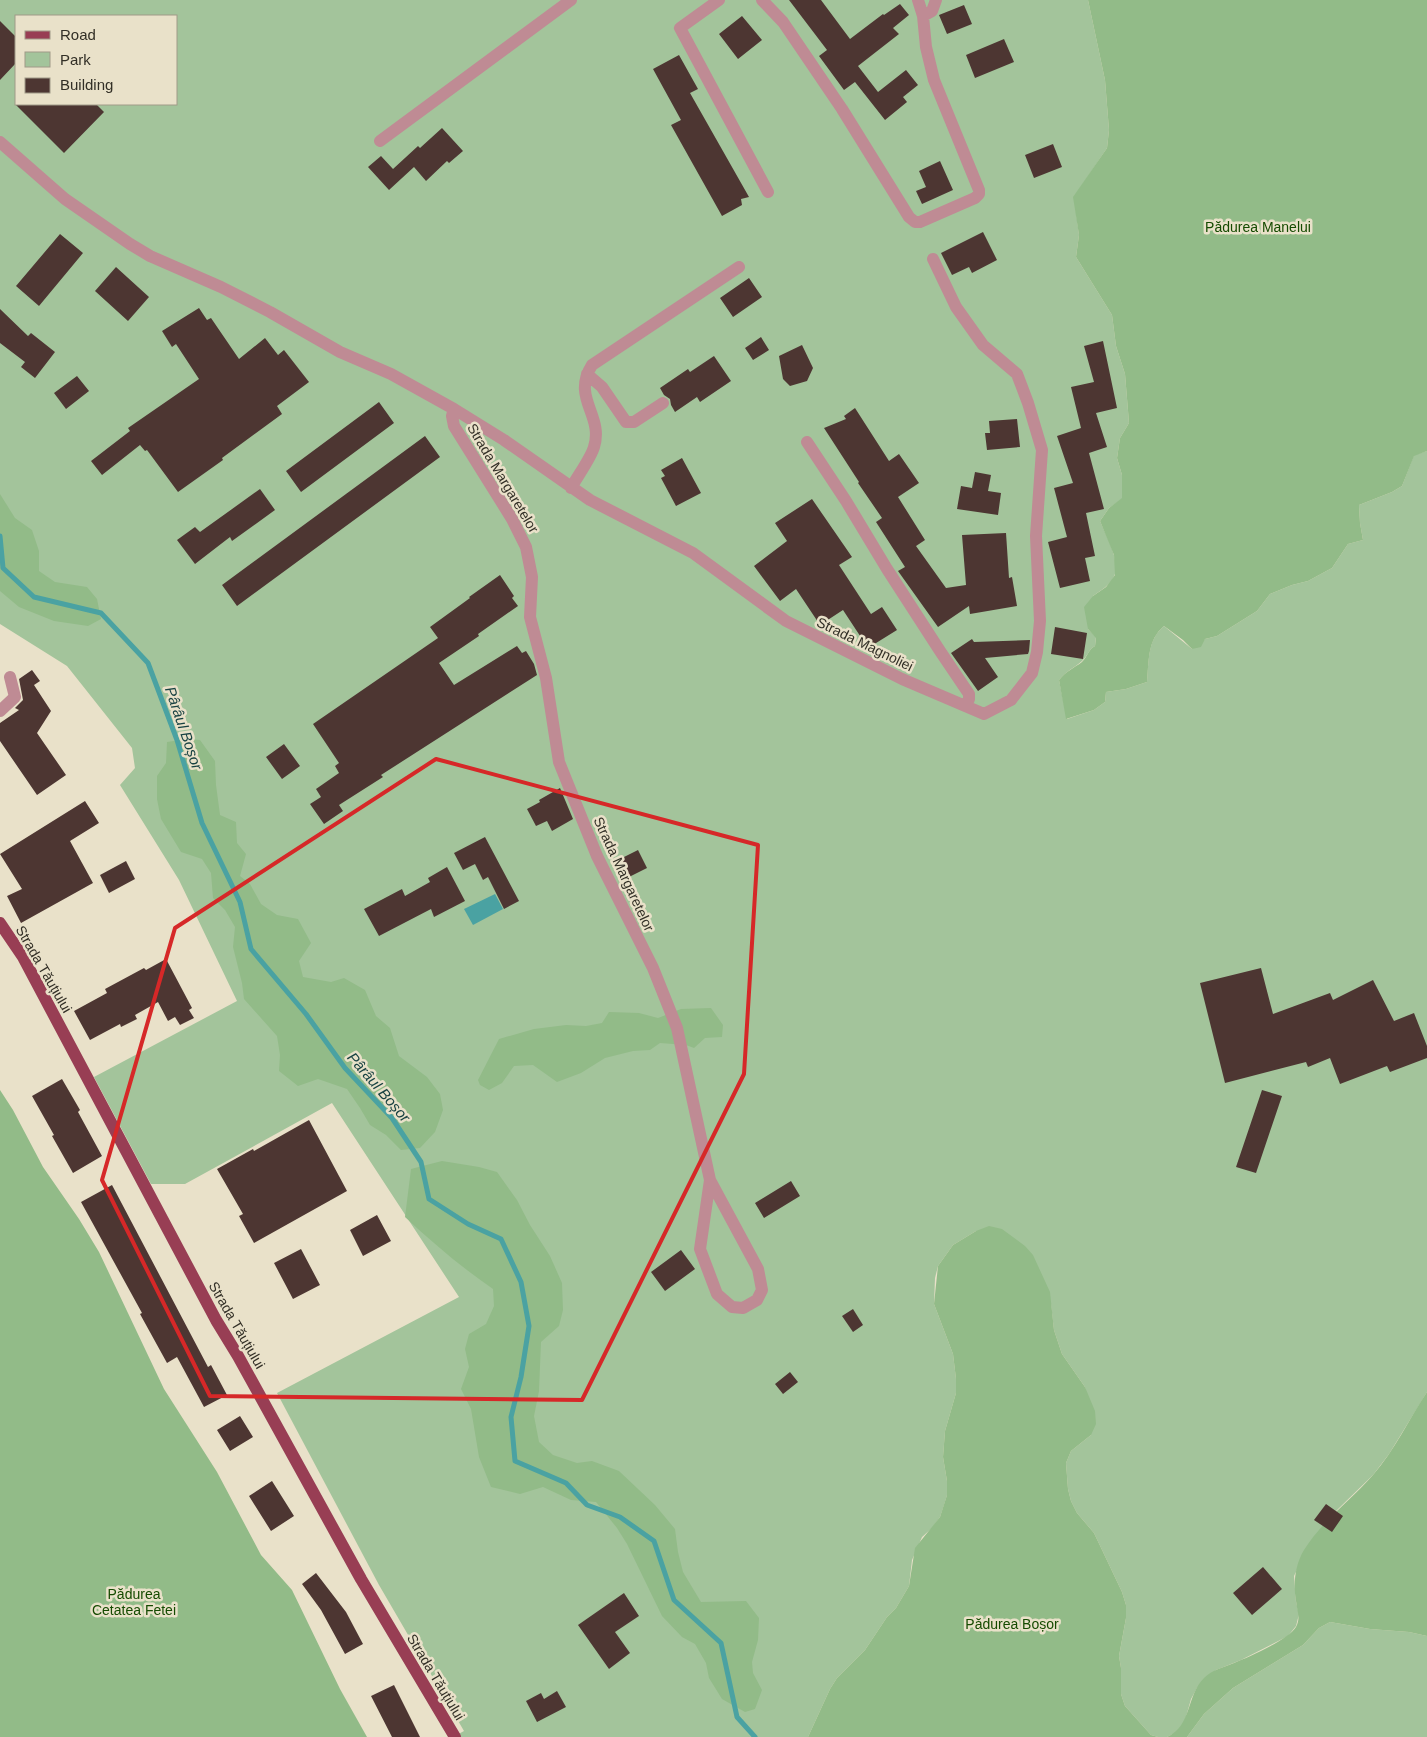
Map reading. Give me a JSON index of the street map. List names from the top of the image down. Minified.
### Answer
{"streets":{"main road":["Strada Tăuțiului"],"street":["Strada Margaretelor","Strada Magnoliei"]},"crossings":[["Strada Margaretelor","Strada Magnoliei"]],"water":["Pârâul Boșor"],"parks":["Pădurea Manelui","Pădurea Cetatea Fetei","Pădurea Boșor"],"legend":["Road","Park","Building"]}
